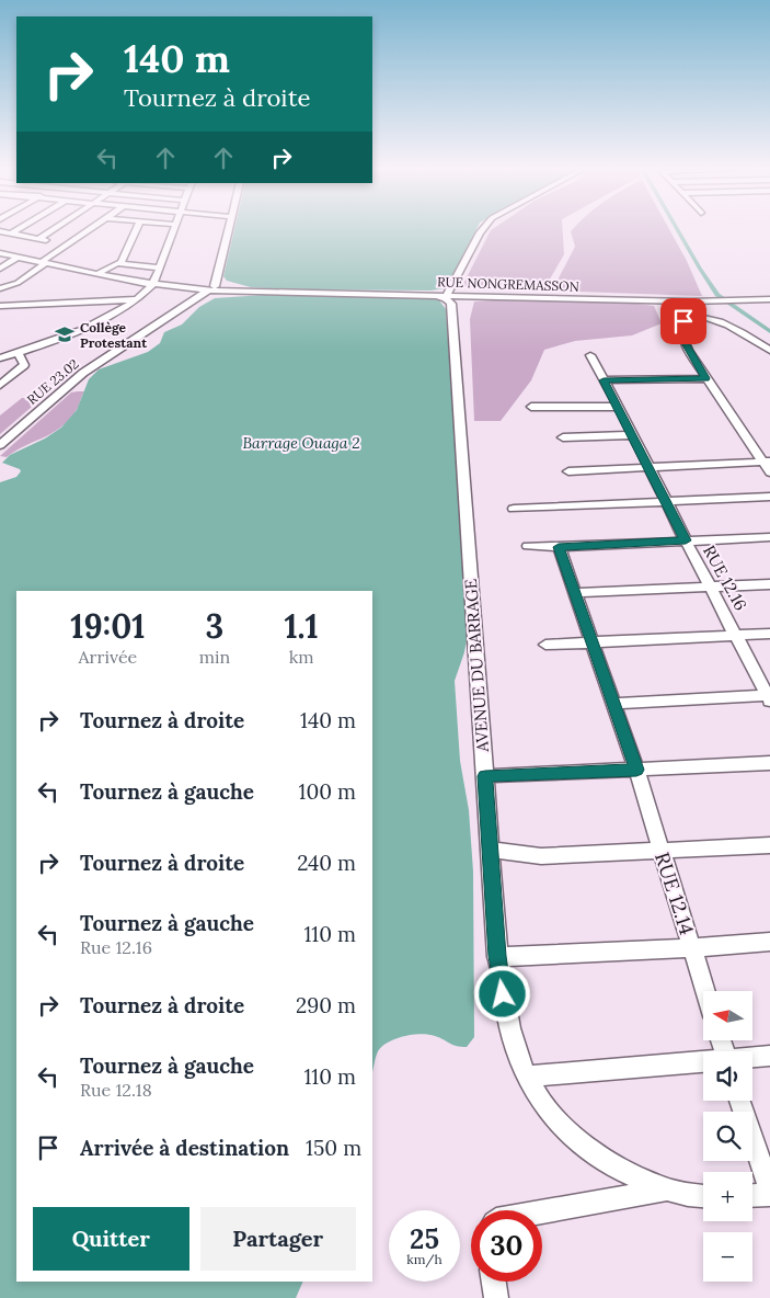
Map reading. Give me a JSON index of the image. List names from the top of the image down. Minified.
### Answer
{"streets":{"street":["RUE NONGREMASSON","RUE 23.02","RUE 12.16","AVENUE DU BARRAGE","RUE 12.14"]},"crossings":[["RUE NONGREMASSON","RUE 23.02"],["RUE NONGREMASSON","AVENUE DU BARRAGE"]],"water":["Barrage Ouaga 2"],"places":{"school or university":["Collège Protestant"]},"north":"left","page":{"turn":["140 m","Tournez à droite"],"eta":["19:01","Arrivée","3","min","1.1","km"],"list":[{"name":"Tournez à droite","value":"140 m"},{"name":"Tournez à gauche","value":"100 m"},{"name":"Tournez à droite","value":"240 m"},{"name":"Tournez à gauche","note":"Rue 12.16","value":"110 m"},{"name":"Tournez à droite","value":"290 m"},{"name":"Tournez à gauche","note":"Rue 12.18","value":"110 m"},{"name":"Arrivée à destination","value":"150 m"}],"map_buttons":["+","−"],"buttons":["Quitter","Partager"],"speed":"25 km/h","limit":"30"}}
